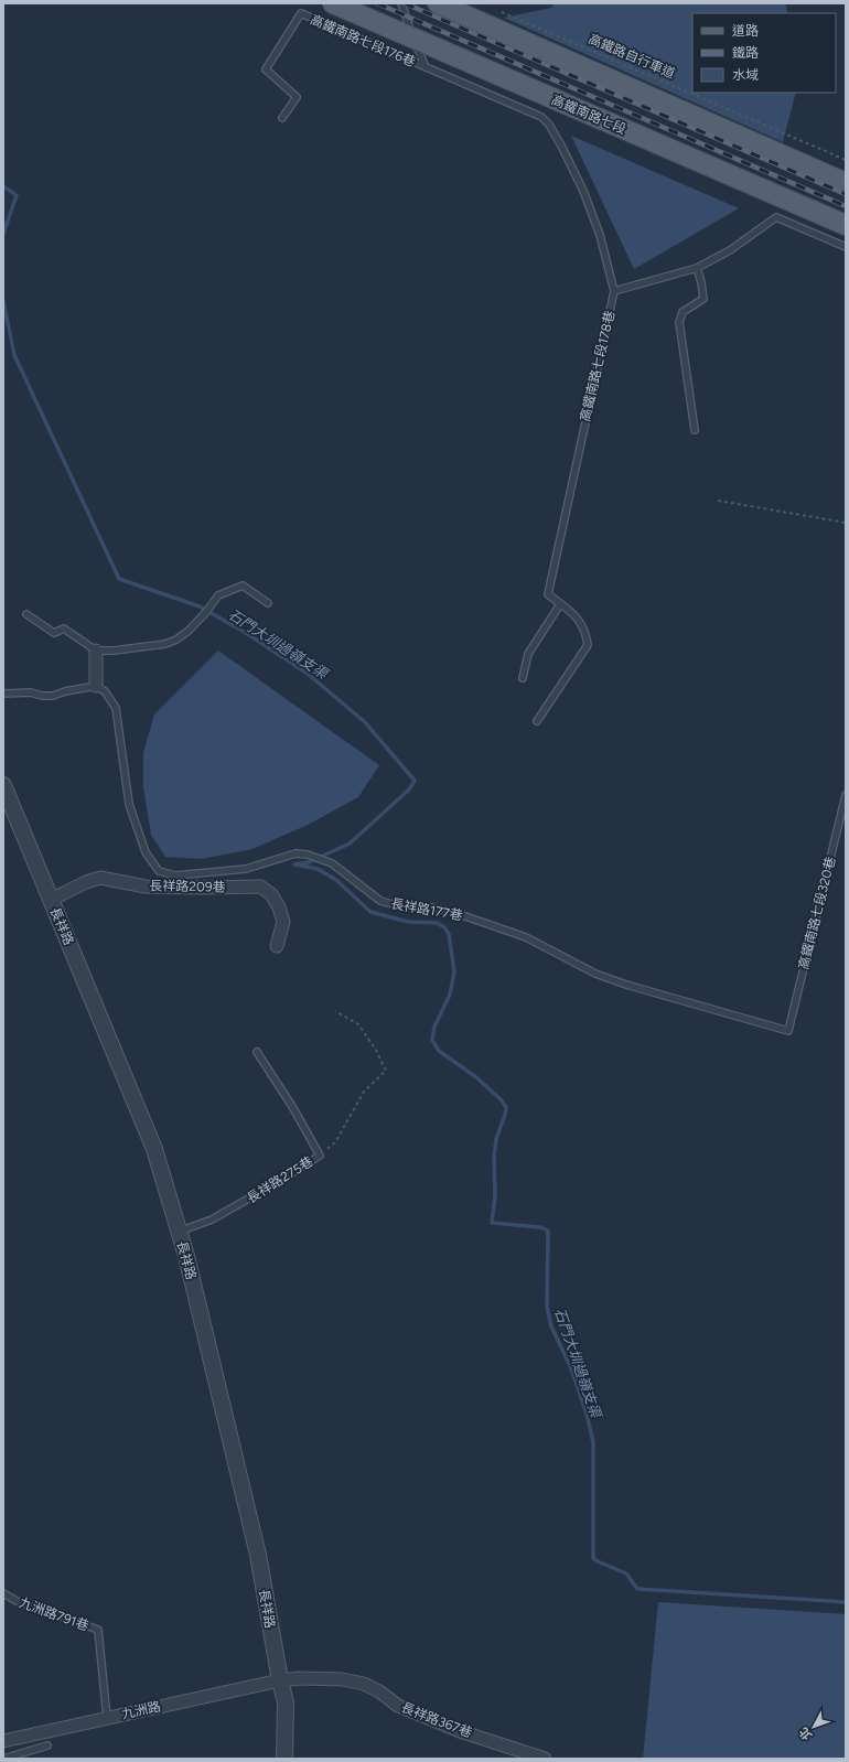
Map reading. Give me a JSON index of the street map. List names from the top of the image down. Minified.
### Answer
{"streets":{"main road":["高鐵南路七段"],"street":["長祥路209巷","長祥路","九洲路","長祥路367巷"],"lane":["高鐵南路七段176巷","高鐵南路七段178巷","長祥路177巷","高鐵南路七段320巷","長祥路275巷","九洲路791巷"],"path":["高鐵路自行車道"]},"crossings":[["高鐵南路七段176巷","高鐵南路七段178巷"],["長祥路209巷","長祥路"],["長祥路177巷","高鐵南路七段320巷"],["長祥路","長祥路275巷"],["長祥路","九洲路"],["長祥路","長祥路367巷"],["九洲路791巷","九洲路"],["九洲路","長祥路367巷"]],"water":["石門大圳過嶺支渠"],"legend":["道路","鐵路","水域"],"north":"bottom left"}
